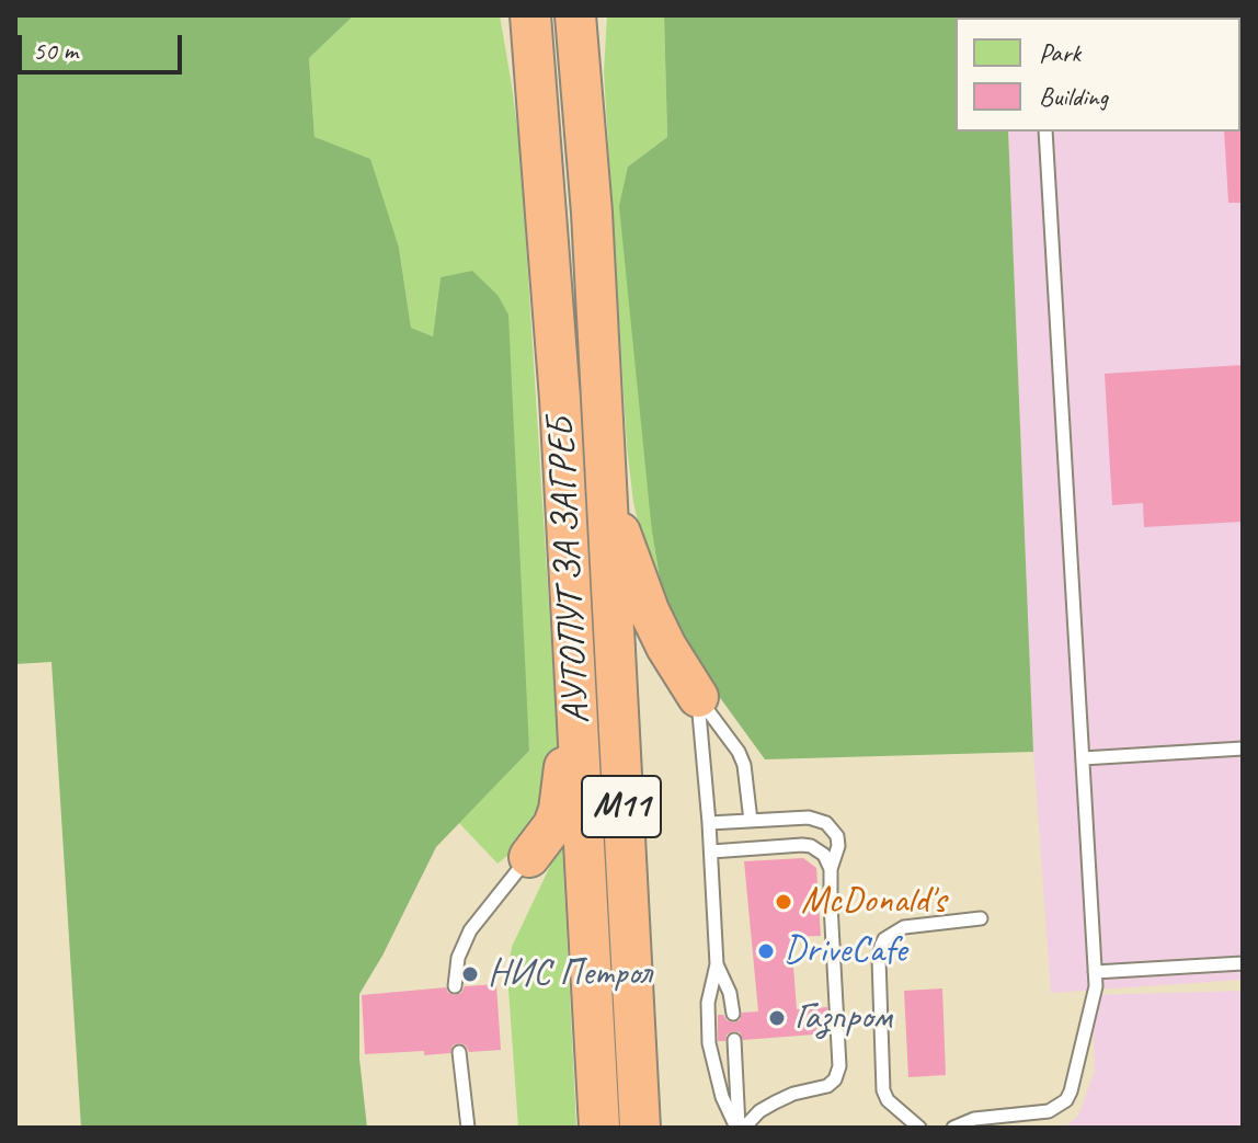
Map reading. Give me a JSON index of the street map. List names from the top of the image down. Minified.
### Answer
{"streets":{"highway":["АУТОПУТ ЗА ЗАГРЕБ","M11"]},"places":["McDonald's","DriveCafe","НИС Петрол","Газпром"],"legend":["Park","Building"],"scale_bar":"50 m"}
